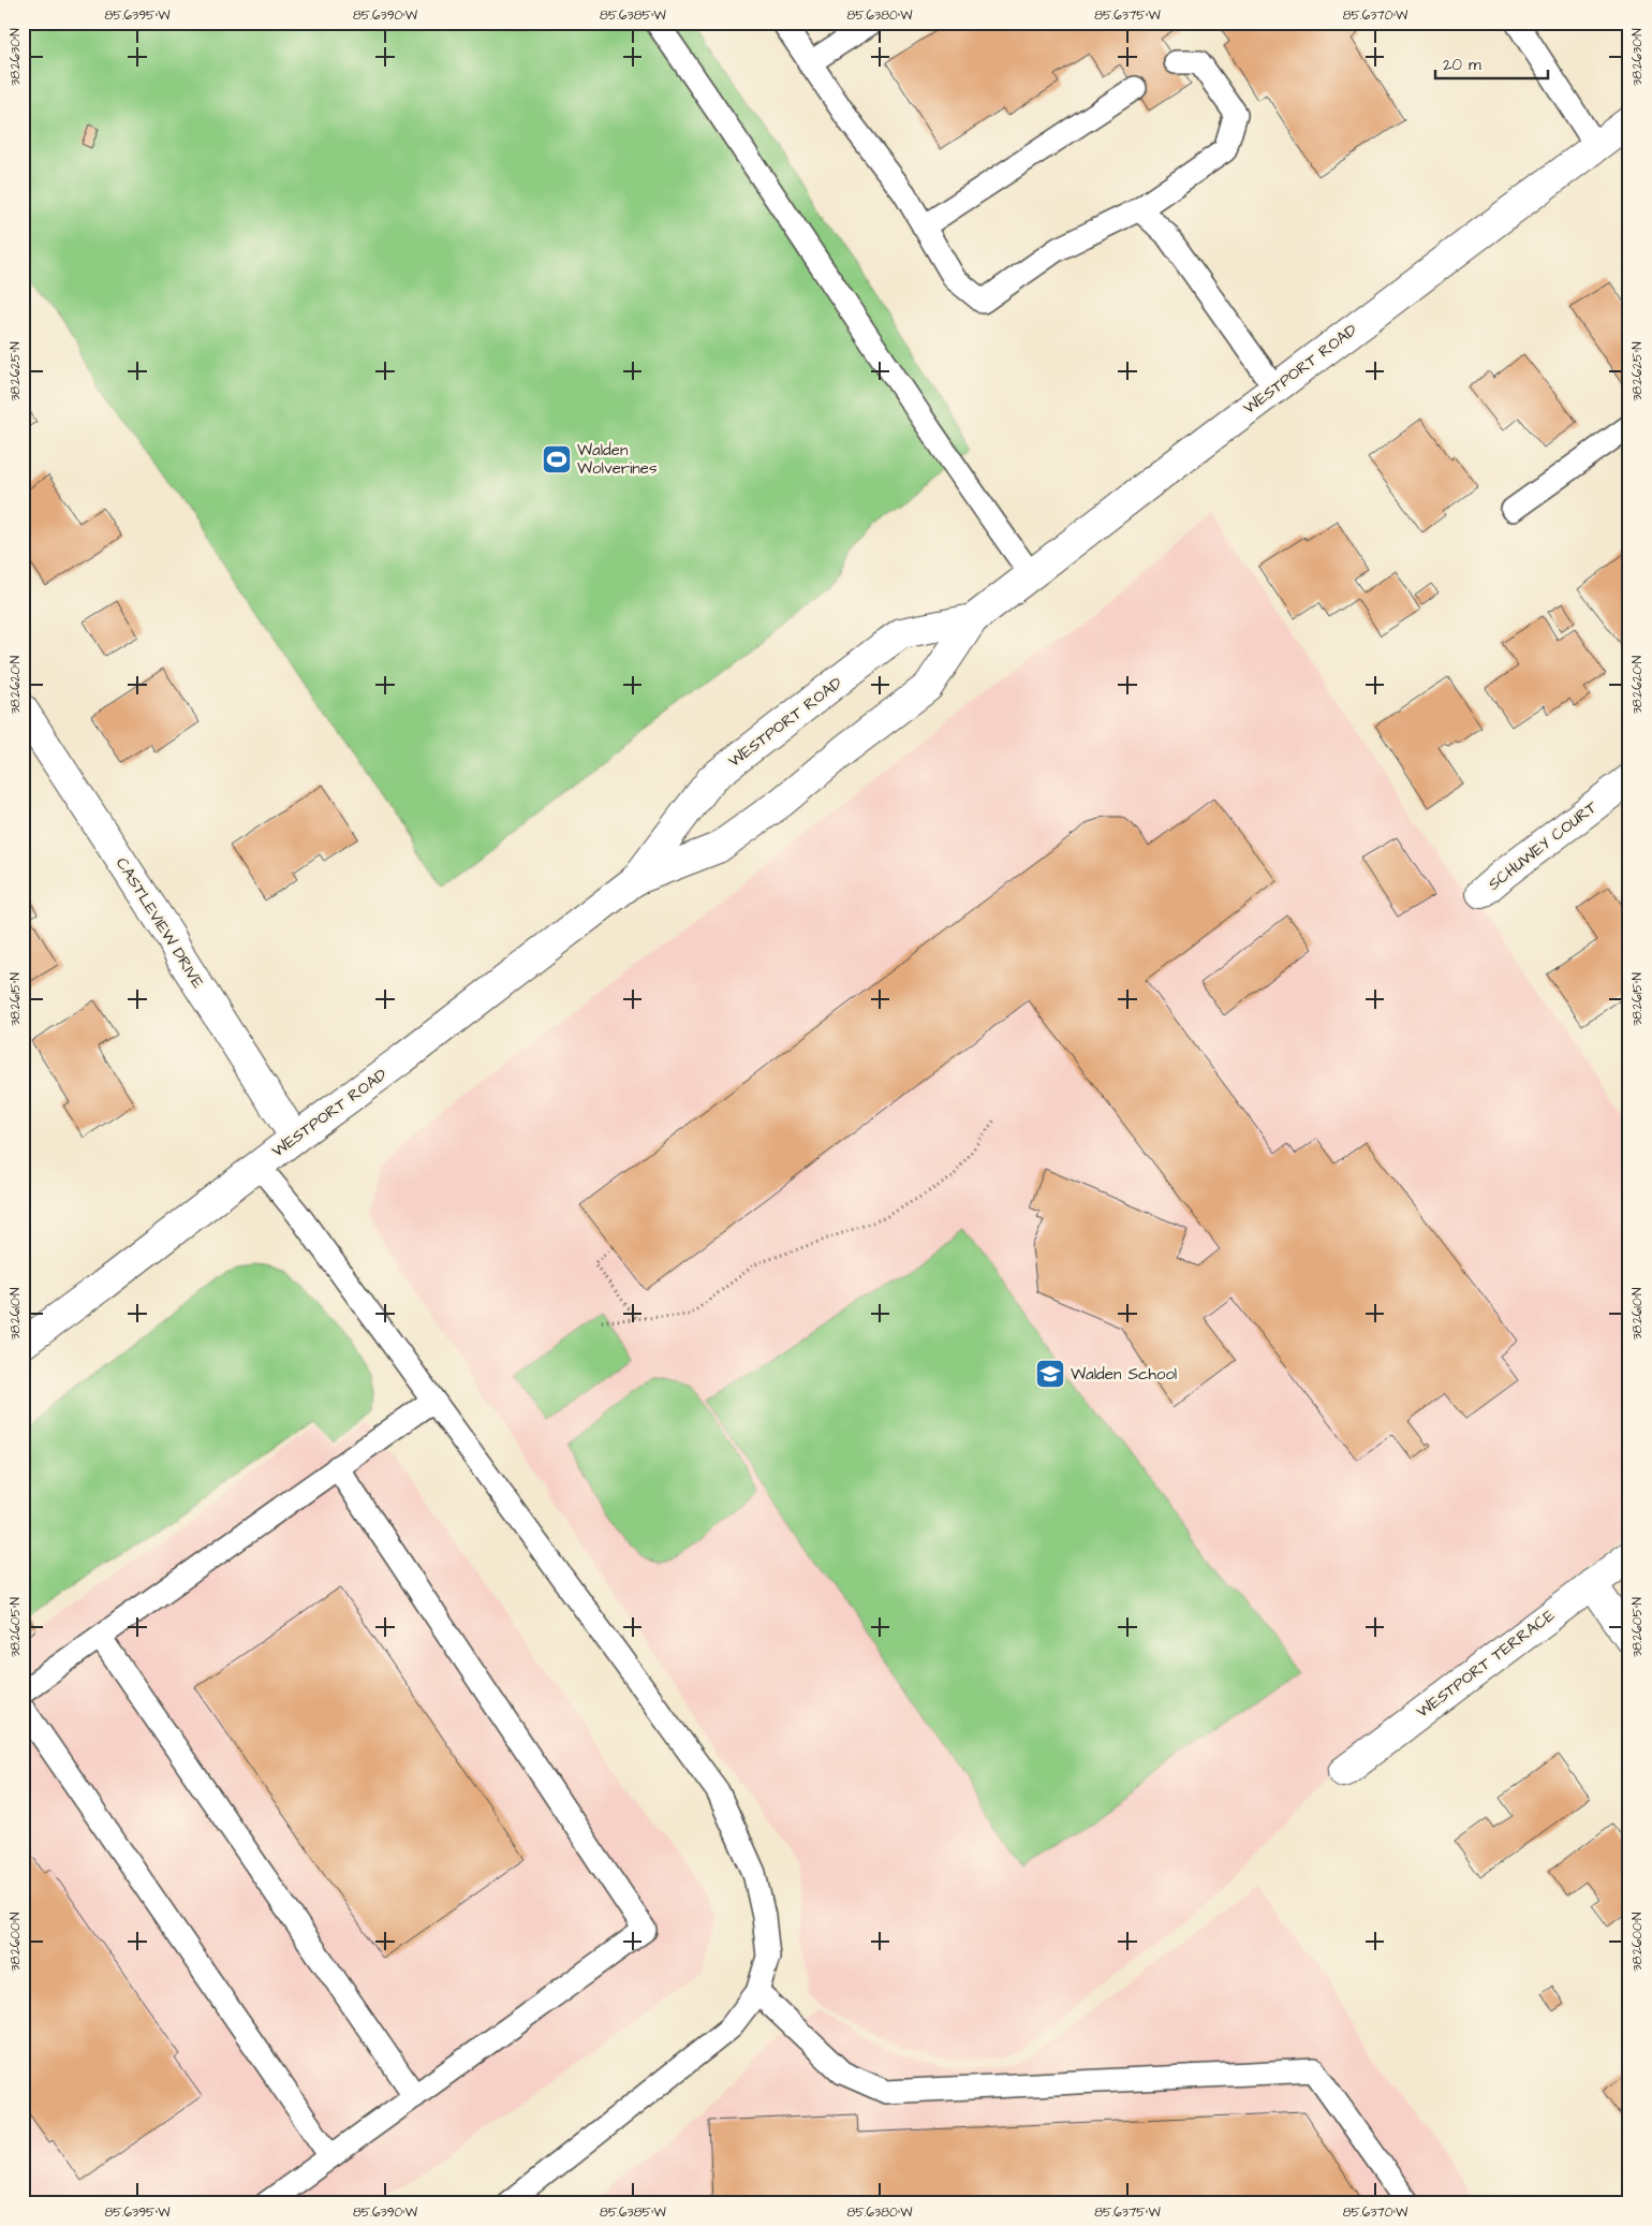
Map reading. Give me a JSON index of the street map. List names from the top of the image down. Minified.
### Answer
{"streets":{"main road":["WESTPORT ROAD","SCHUWEY COURT","CASTLEVIEW DRIVE","WESTPORT TERRACE"]},"crossings":[["WESTPORT ROAD","CASTLEVIEW DRIVE"]],"places":{"sports":["Walden Wolverines"],"school or university":["Walden School"]},"scale_bar":"20 m","coordinates":["85.6395°W","85.6390°W","85.6385°W","85.6380°W","85.6375°W","85.6370°W","38.2630°N","38.2625°N","38.2620°N","38.2615°N","38.2610°N","38.2605°N","38.2600°N"]}
